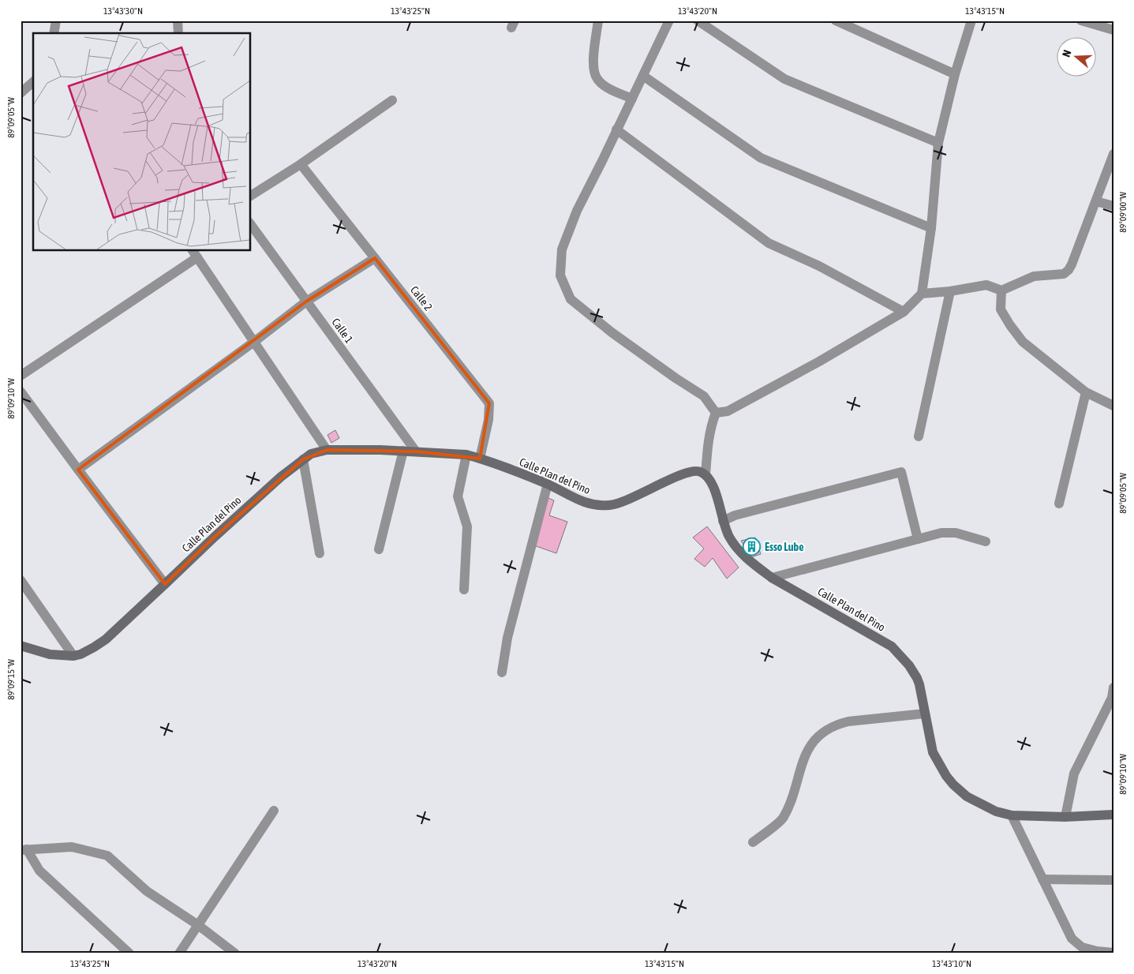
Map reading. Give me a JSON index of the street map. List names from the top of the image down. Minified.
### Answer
{"streets":{"street":["Calle 2","Calle 1","Calle Plan del Pino"]},"crossings":[["Calle 2","Calle Plan del Pino"],["Calle 1","Calle Plan del Pino"]],"places":{"building":["Esso Lube"]},"north":"left","coordinates":["13°43'30\"N","13°43'25\"N","13°43'20\"N","13°43'15\"N","89°09'05\"W","89°09'00\"W","89°09'10\"W","89°09'15\"W","13°43'10\"N"]}
